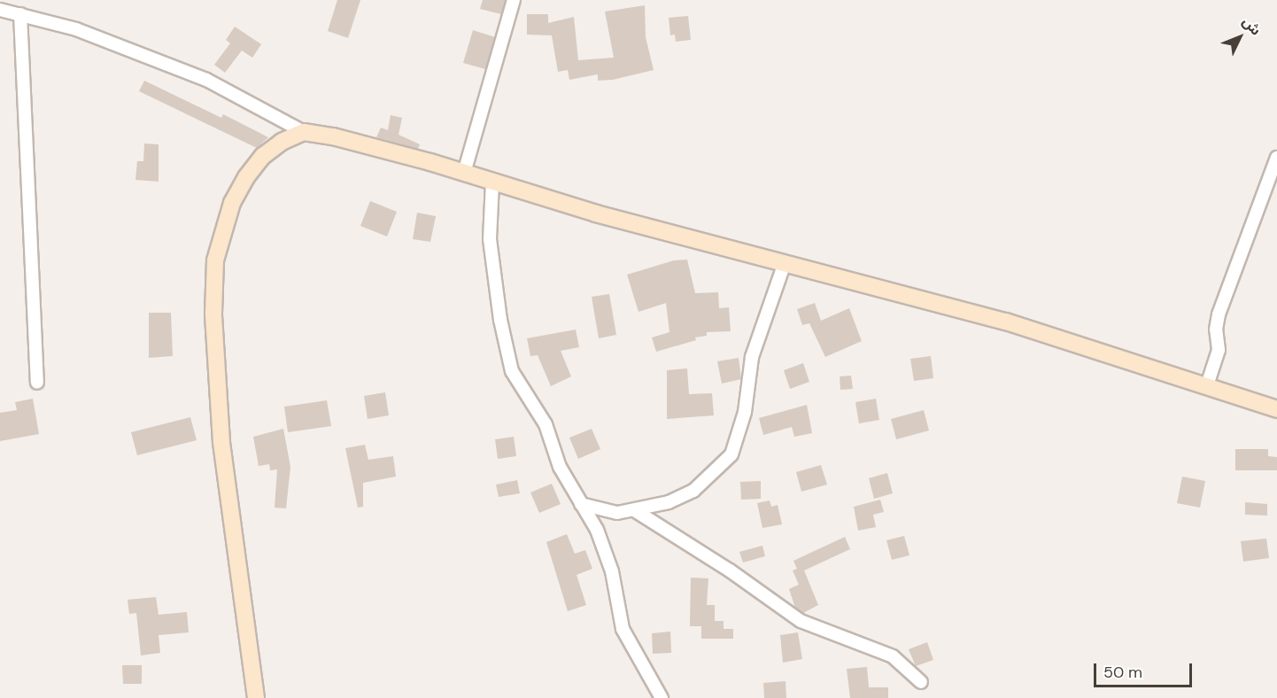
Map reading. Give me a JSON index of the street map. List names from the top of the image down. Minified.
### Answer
{"scale_bar":"50 m","north":"top right"}
